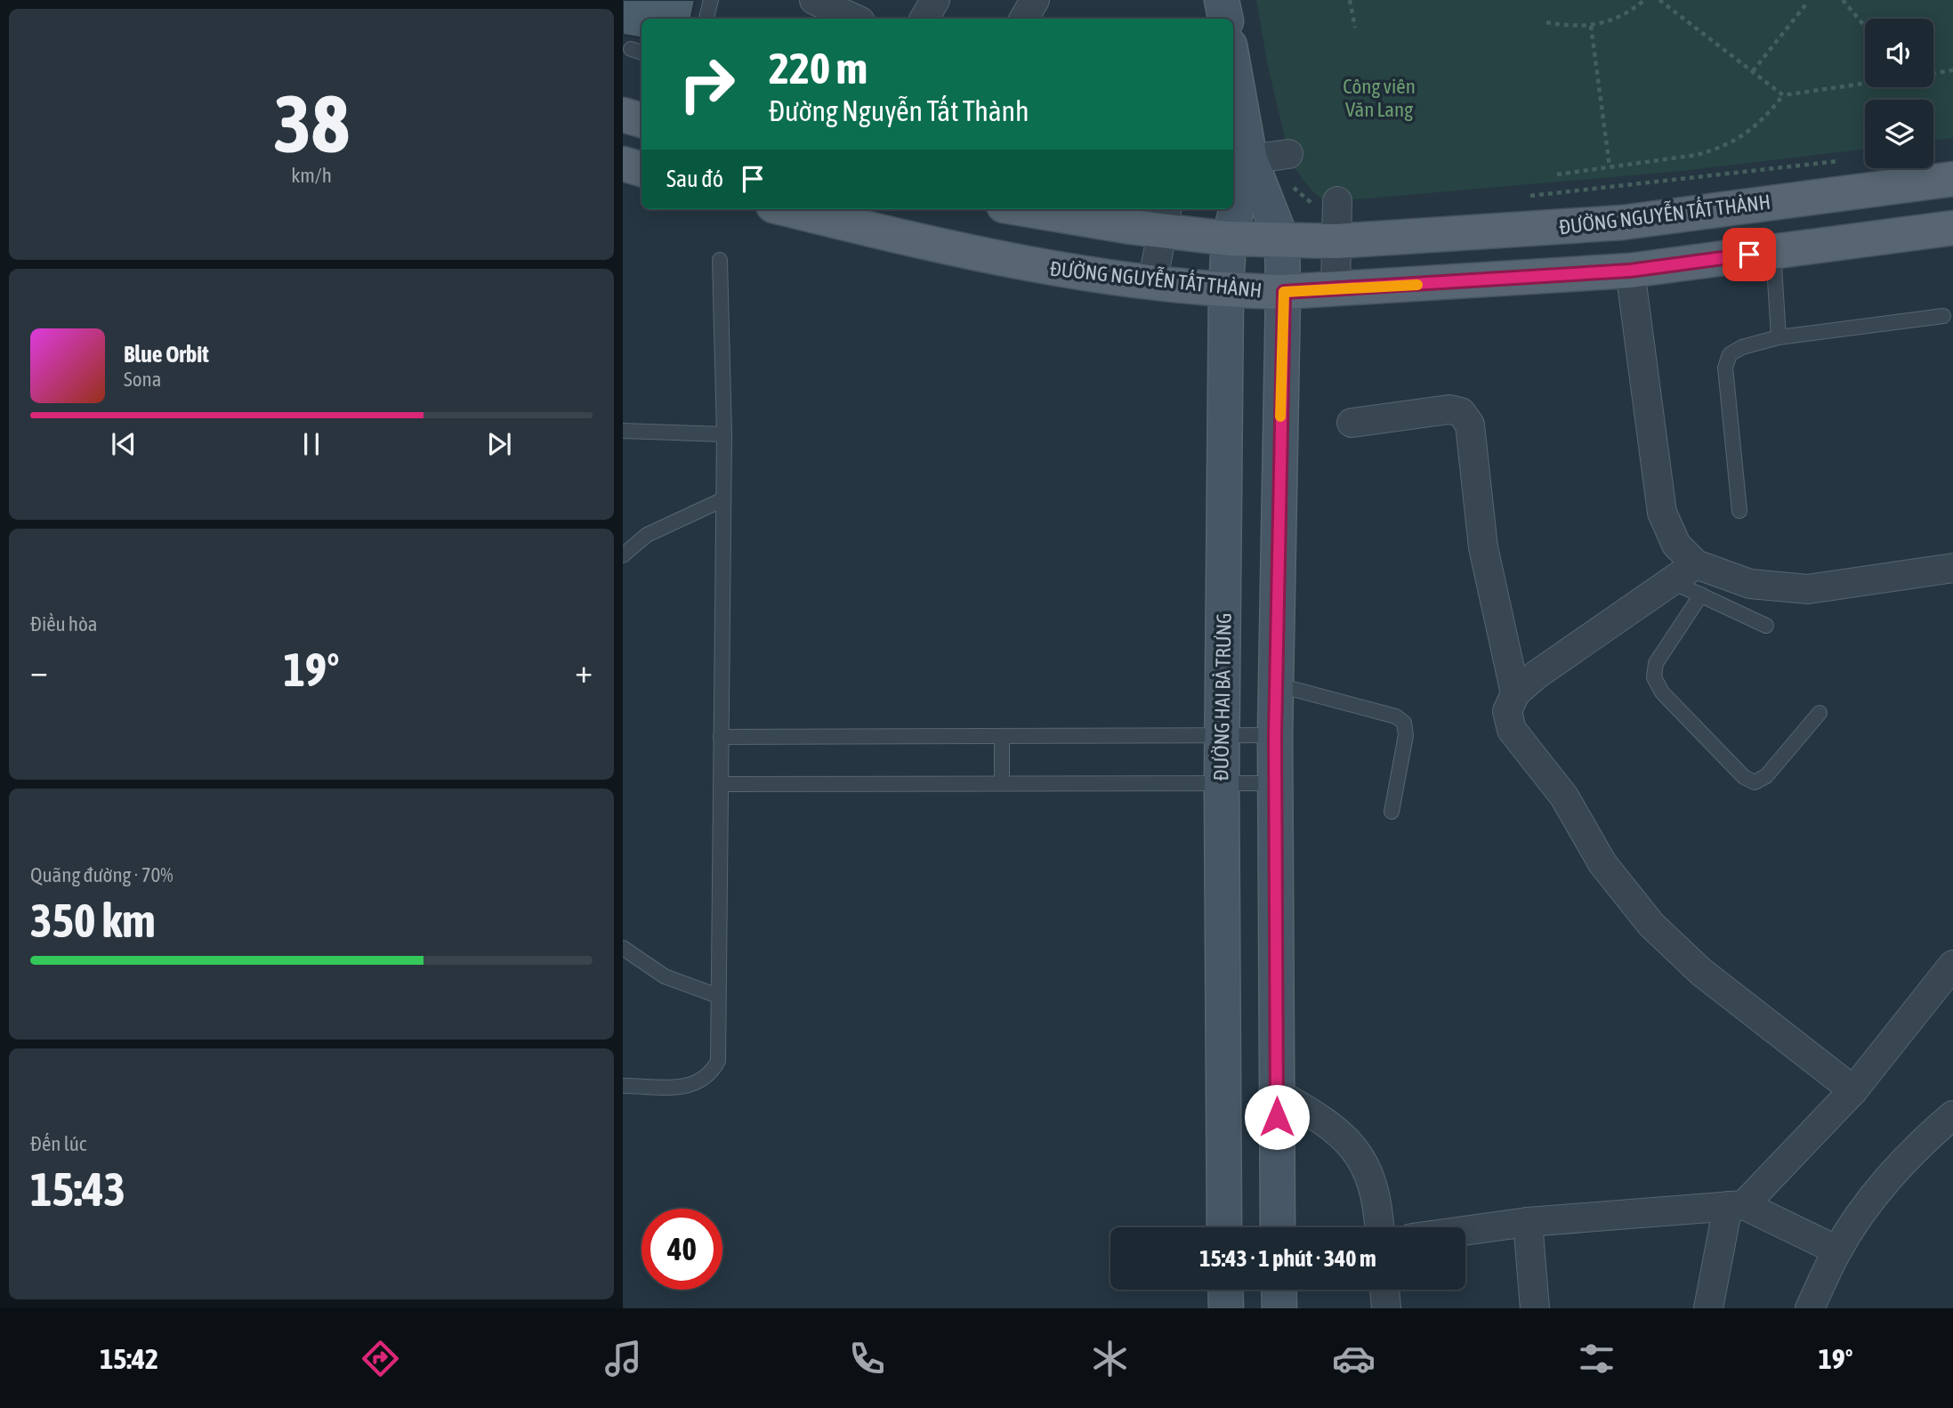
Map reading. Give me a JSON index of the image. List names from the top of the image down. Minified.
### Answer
{"streets":{"main road":["ĐƯỜNG NGUYỄN TẤT THÀNH"],"street":["ĐƯỜNG HAI BÀ TRƯNG"]},"crossings":[["ĐƯỜNG NGUYỄN TẤT THÀNH","ĐƯỜNG HAI BÀ TRƯNG"]],"parks":["Công viên Văn Lang"],"page":{"tile":[["38","km/h"],"Điều hòa",["Quãng đường · 70%","350 km"],["Đến lúc","15:43"]],"turn":["220 m","Đường Nguyễn Tất Thành"],"then":"Sau đó","song":["Blue Orbit","Sona"],"heat":["−","19°","+"],"limit":"40","trip":"15:43 · 1 phút · 340 m","tabs":["15:42","19°"]}}
